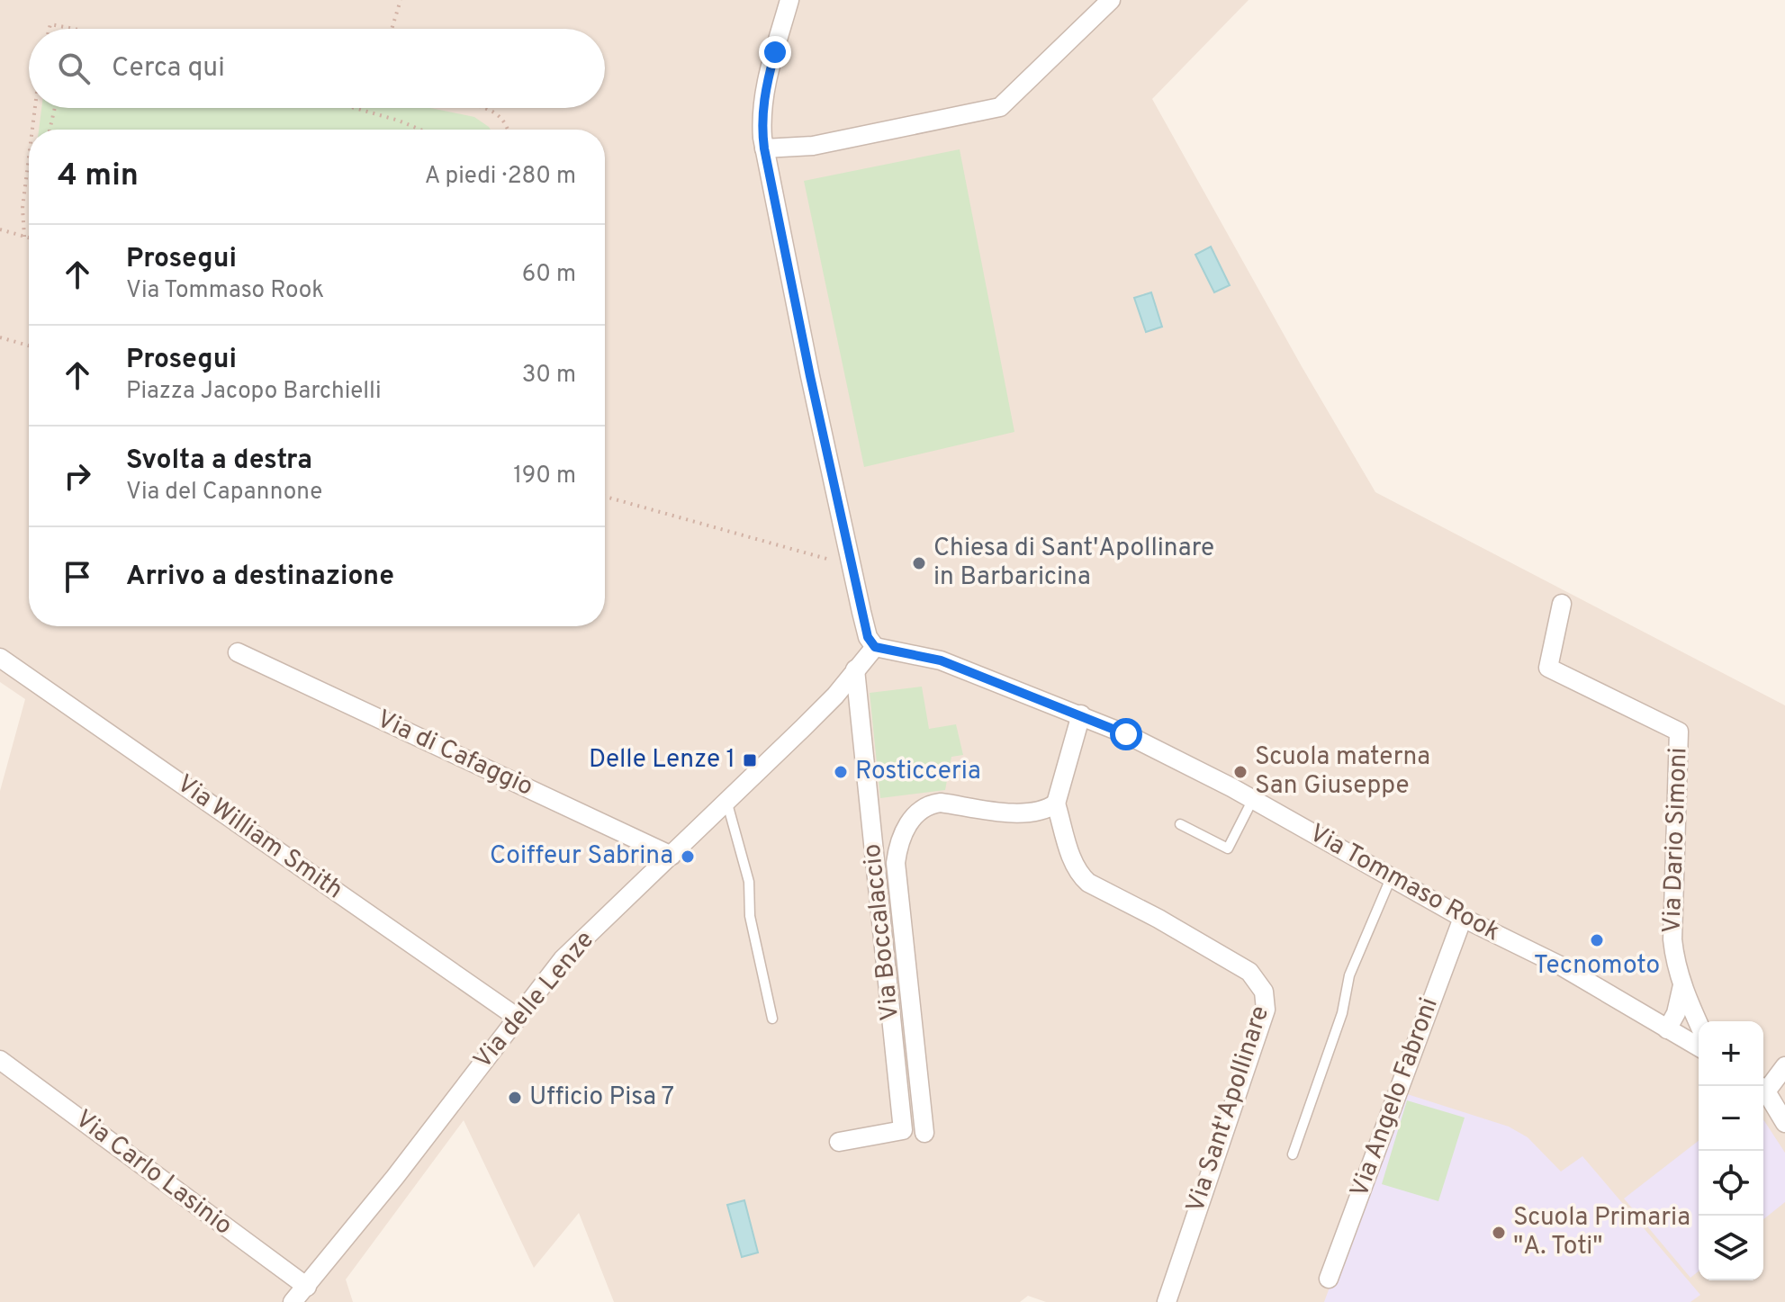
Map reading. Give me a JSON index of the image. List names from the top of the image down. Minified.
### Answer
{"streets":{"street":["Via di Cafaggio","Via William Smith","Via Dario Simoni","Via Tommaso Rook","Via Boccalaccio","Via delle Lenze","Via Angelo Fabroni","Via Sant'Apollinare","Via Carlo Lasinio"]},"crossings":[["Via di Cafaggio","Via delle Lenze"],["Via William Smith","Via delle Lenze"],["Via Tommaso Rook","Via delle Lenze"],["Via Tommaso Rook","Via Angelo Fabroni"],["Via Boccalaccio","Via delle Lenze"],["Via delle Lenze","Via Carlo Lasinio"]],"places":{"other":["Chiesa di Sant'Apollinare in Barbaricina","Rosticceria","Scuola materna San Giuseppe","Coiffeur Sabrina","Tecnomoto","Ufficio Pisa 7","Scuola Primaria \"A. Toti\""],"transit":["Delle Lenze 1"]},"page":{"search":"Cerca qui","heading":["4 min","A piedi · 280 m"],"list":[["Prosegui","Via Tommaso Rook","60 m"],["Prosegui","Piazza Jacopo Barchielli","30 m"],["Svolta a destra","Via del Capannone","190 m"],"Arrivo a destinazione"],"map_buttons":["+","−"]}}
